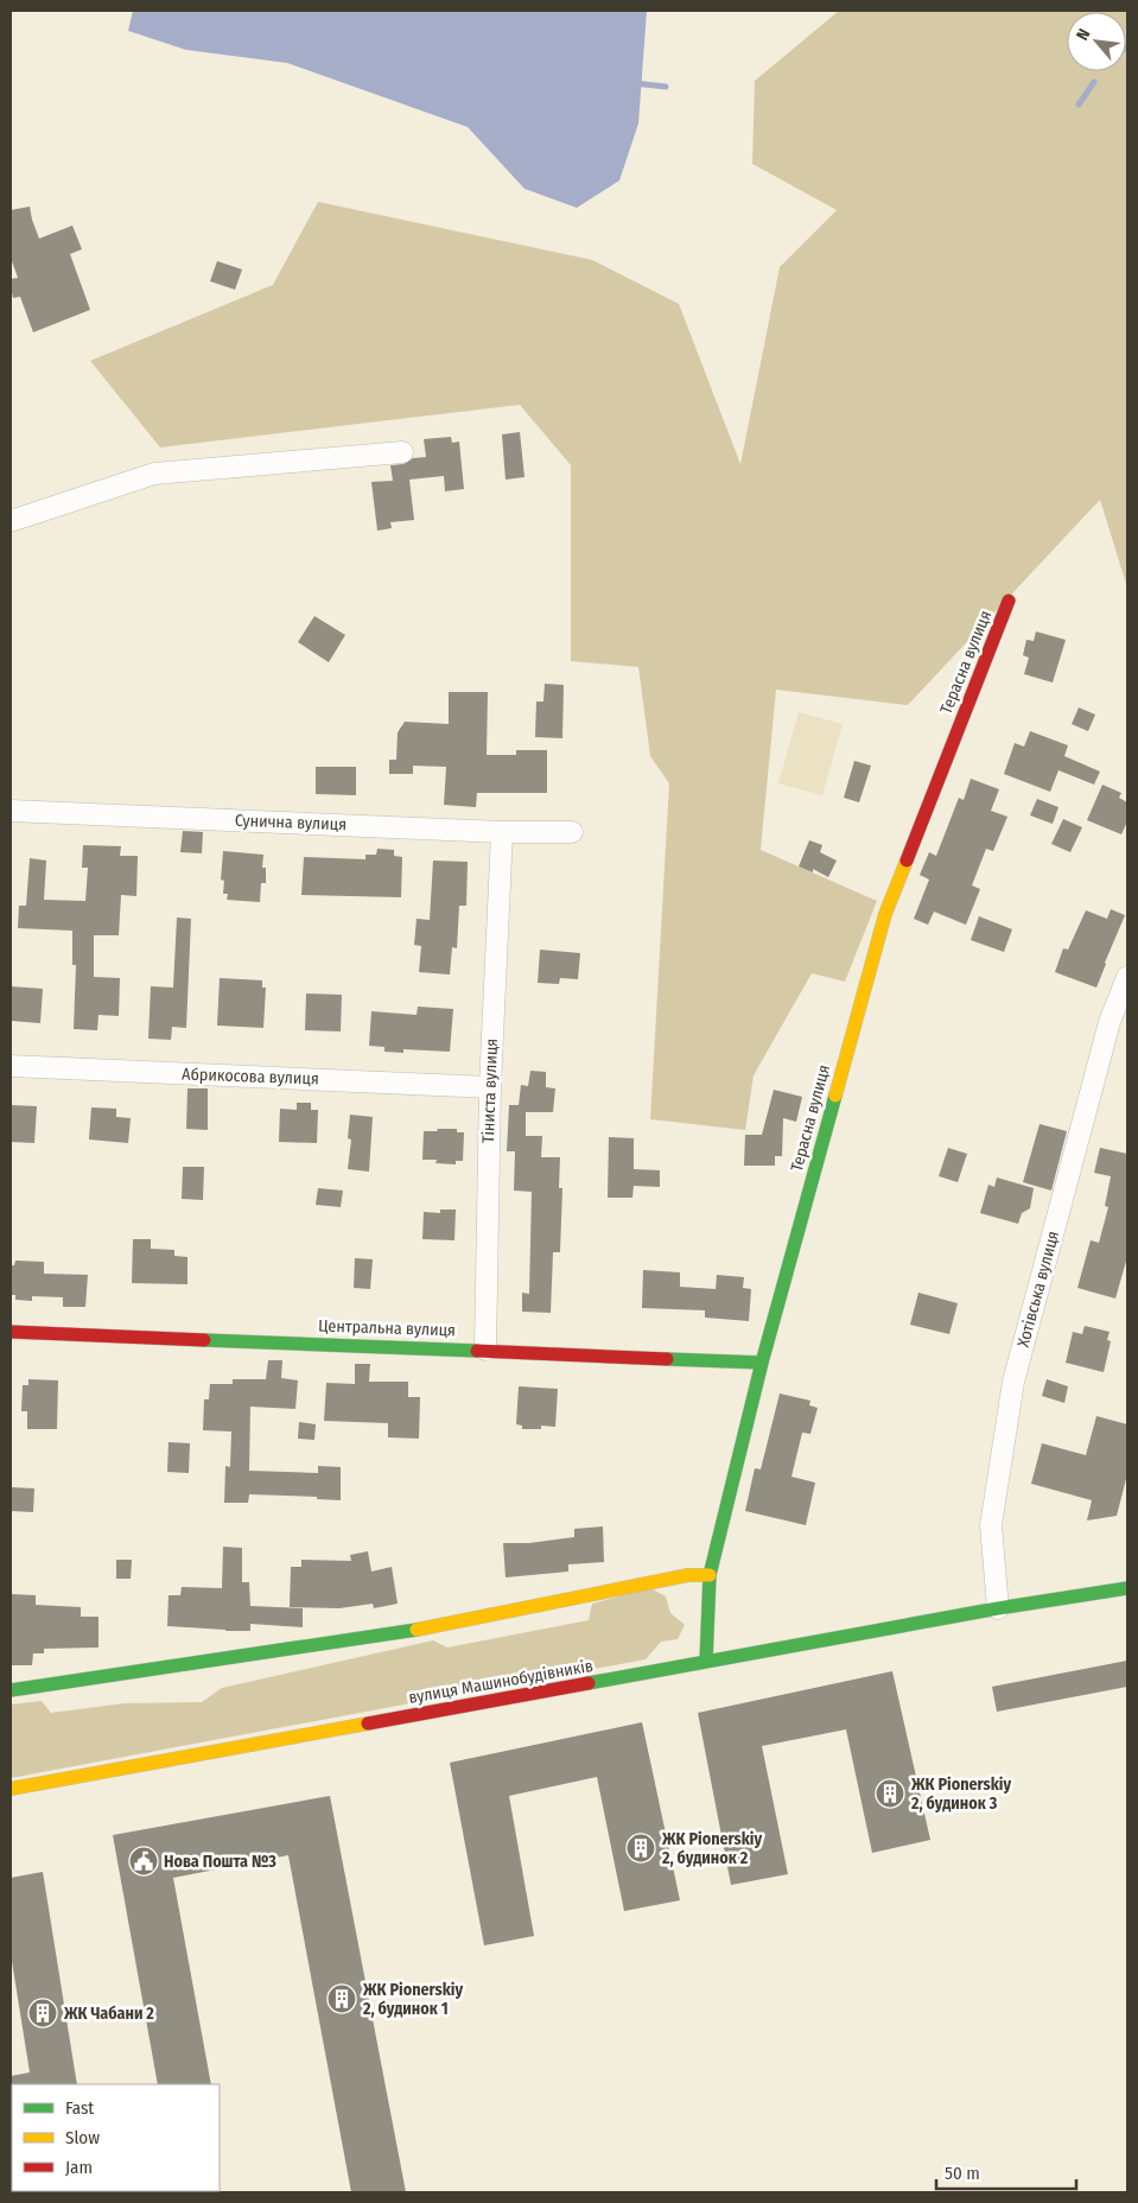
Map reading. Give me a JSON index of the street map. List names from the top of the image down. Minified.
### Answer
{"streets":{"street":["Терасна вулиця","Сунична вулиця","Абрикосова вулиця","Тіниста вулиця","Хотівська вулиця","Центральна вулиця","вулиця Машинобудівників"]},"crossings":[["Терасна вулиця","Центральна вулиця"],["Терасна вулиця","вулиця Машинобудівників"],["Сунична вулиця","Тіниста вулиця"],["Абрикосова вулиця","Тіниста вулиця"],["Тіниста вулиця","Центральна вулиця"],["Хотівська вулиця","вулиця Машинобудівників"]],"places":{"building":["ЖК Pionerskiy 2, будинок 3","ЖК Pionerskiy 2, будинок 2","ЖК Pionerskiy 2, будинок 1","ЖК Чабани 2"],"public building":["Нова Пошта №3"]},"legend":["Fast","Slow","Jam"],"scale_bar":"50 m","north":"top left"}
